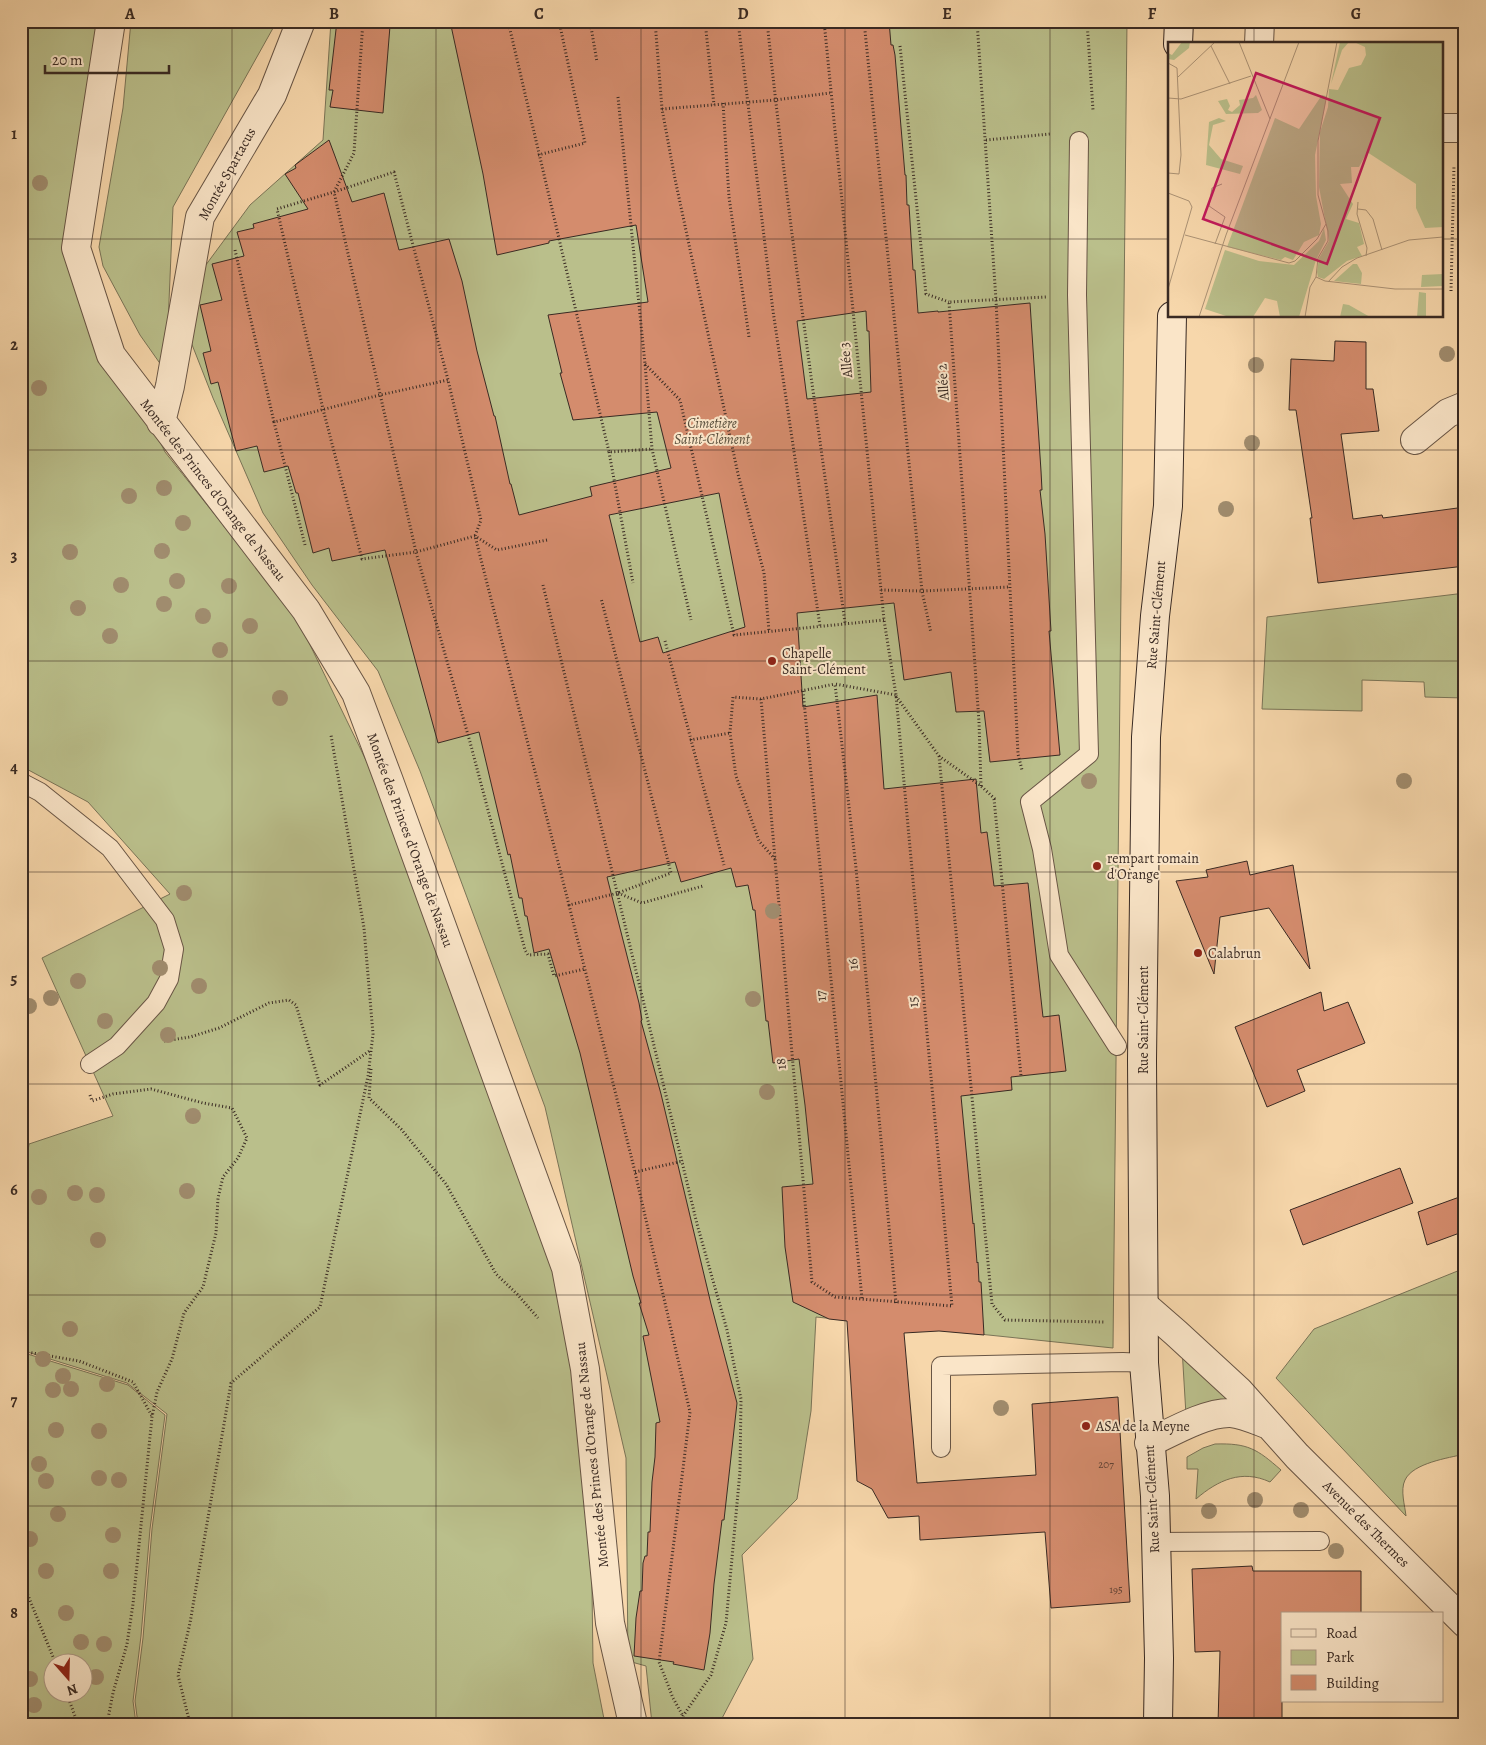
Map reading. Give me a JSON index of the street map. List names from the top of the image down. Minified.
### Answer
{"streets":{"street":["Montée Spartacus","Montée des Princes d'Orange de Nassau","Rue Saint-Clément","Avenue des Thermes"],"path":["Allée 3","Allée 2","16","17","15","18"]},"crossings":[["Montée Spartacus","Montée des Princes d'Orange de Nassau"],["Allée 3","15"],["Rue Saint-Clément","Avenue des Thermes"],["16","18"],["17","18"],["15","18"]],"parks":["Cimetière Saint-Clément"],"places":["Chapelle Saint-Clément","rempart romain d'Orange","Calabrun","ASA de la Meyne"],"house_numbers":["207","195"],"legend":["Road","Park","Building"],"scale_bar":"20 m","north":"bottom","grid":{"columns":["A","B","C","D","E","F","G"],"rows":["1","2","3","4","5","6","7","8"]}}
